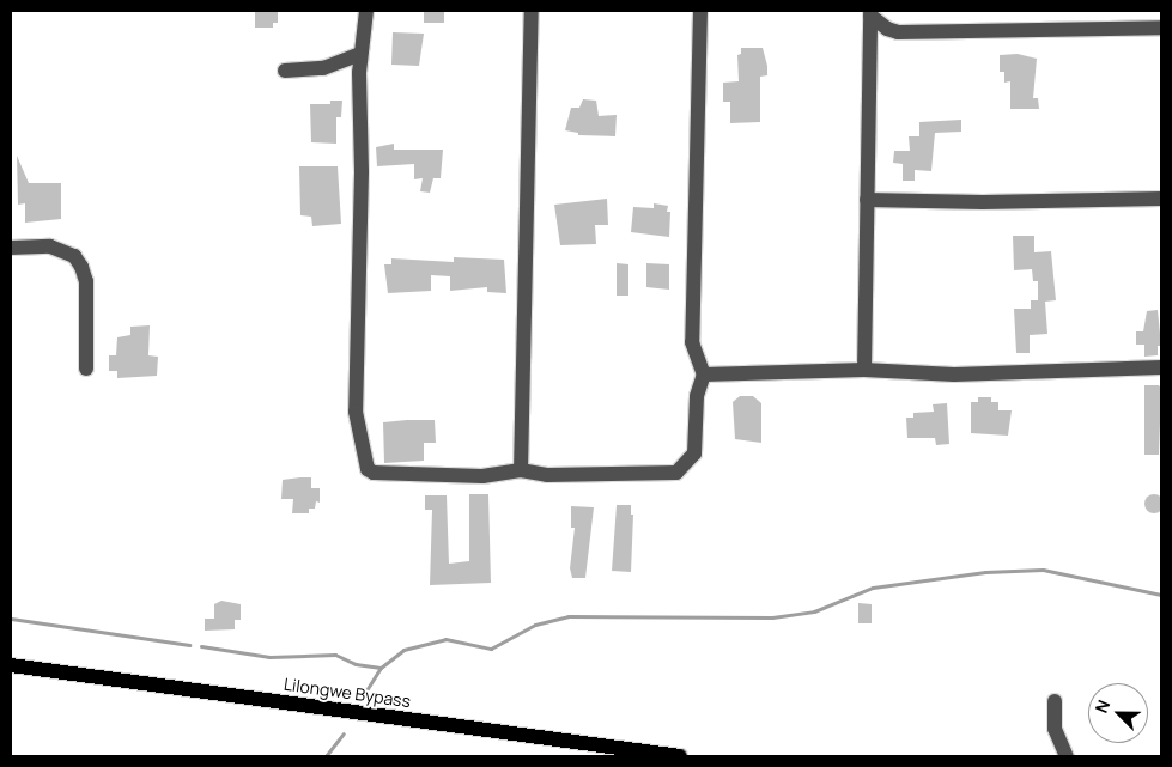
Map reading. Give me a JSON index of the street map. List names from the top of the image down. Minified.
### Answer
{"streets":{"main road":["Lilongwe Bypass"]},"north":"top left"}
